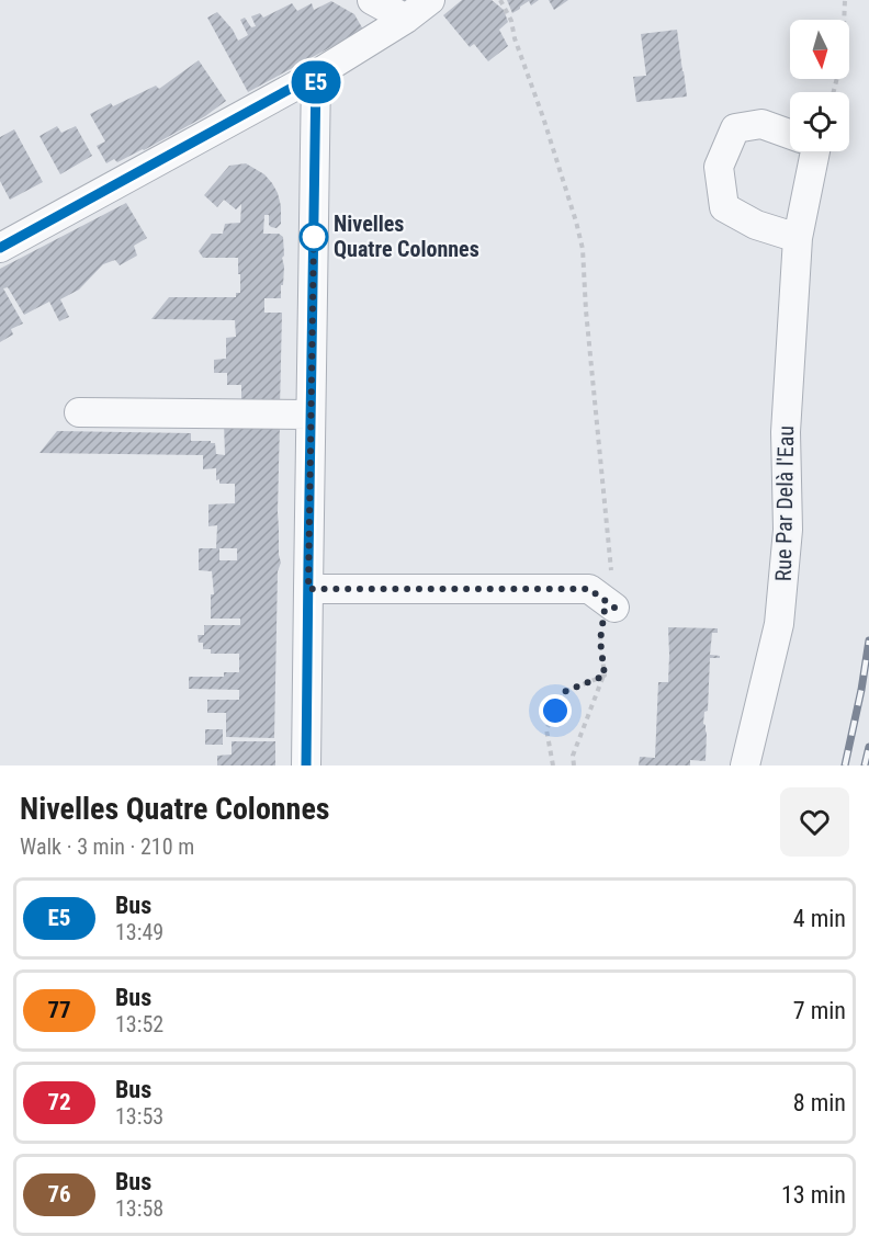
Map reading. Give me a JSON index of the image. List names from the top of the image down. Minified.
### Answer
{"streets":{"street":["Rue Par Delà l'Eau"]},"places":["Nivelles Quatre Colonnes"],"lines":["bus line E5"],"north":"bottom","page":{"on_map":"E5","heading":["Nivelles Quatre Colonnes","Walk · 3 min · 210 m"],"list":[{"mark":"E5","name":"Bus","note":"13:49","value":"4 min"},{"mark":"77","name":"Bus","note":"13:52","value":"7 min"},{"mark":"72","name":"Bus","note":"13:53","value":"8 min"},{"mark":"76","name":"Bus","note":"13:58","value":"13 min"}]}}
